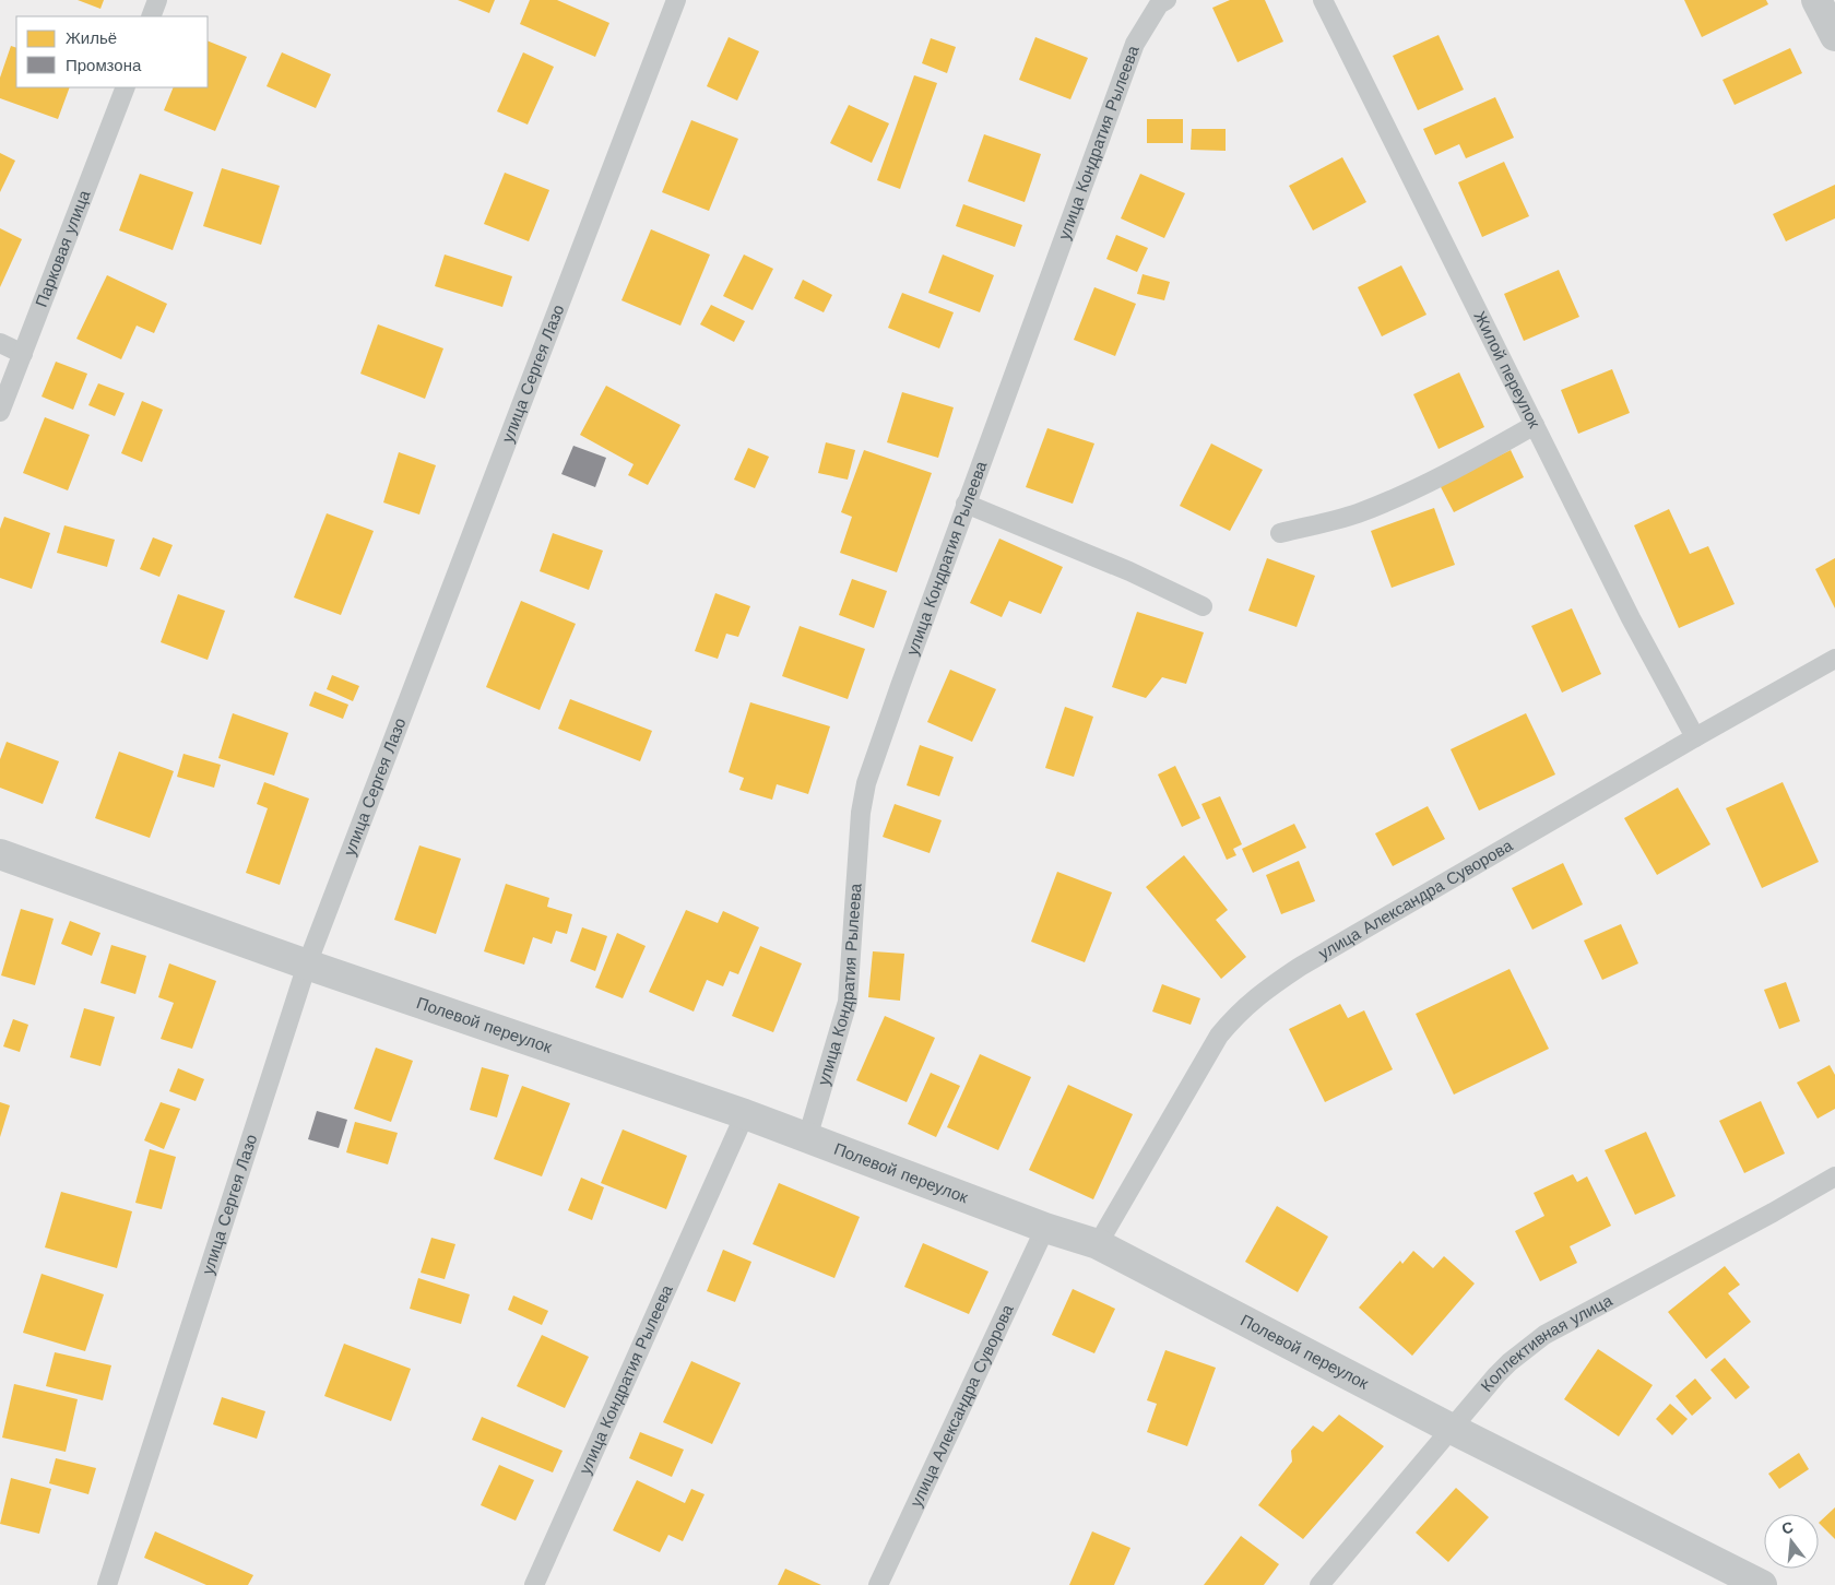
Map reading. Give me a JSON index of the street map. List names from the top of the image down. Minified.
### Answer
{"streets":{"street":["Полевой переулок"],"lane":["улица Кондратия Рылеева","Парковая улица","Жилой переулок","улица Сергея Лазо","улица Александра Суворова","Коллективная улица"]},"crossings":[["улица Кондратия Рылеева","Полевой переулок"],["Жилой переулок","улица Александра Суворова"],["улица Сергея Лазо","Полевой переулок"],["улица Александра Суворова","Полевой переулок"],["Полевой переулок","Коллективная улица"]],"legend":["Жильё","Промзона"],"north":"top"}
